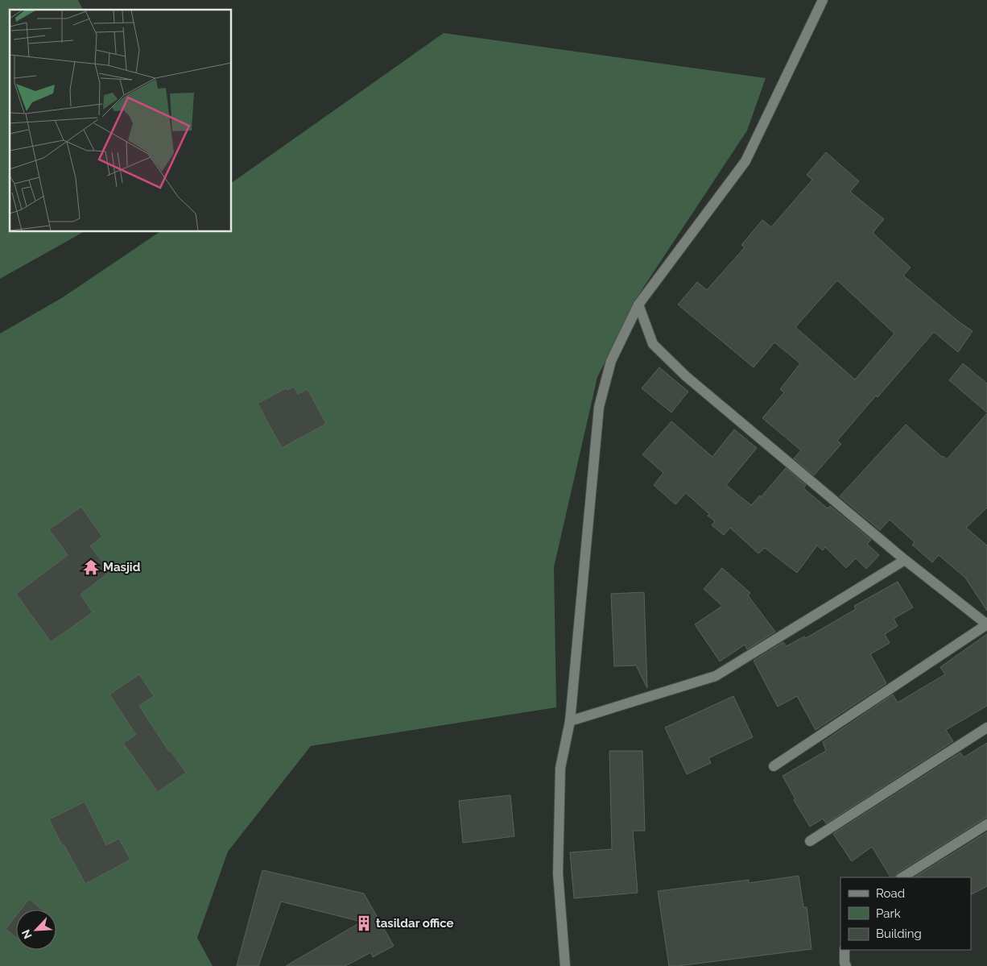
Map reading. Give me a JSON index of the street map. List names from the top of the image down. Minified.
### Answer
{"places":{"temple":["Masjid"],"building":["tasildar office"]},"legend":["Road","Park","Building"],"north":"bottom left"}
